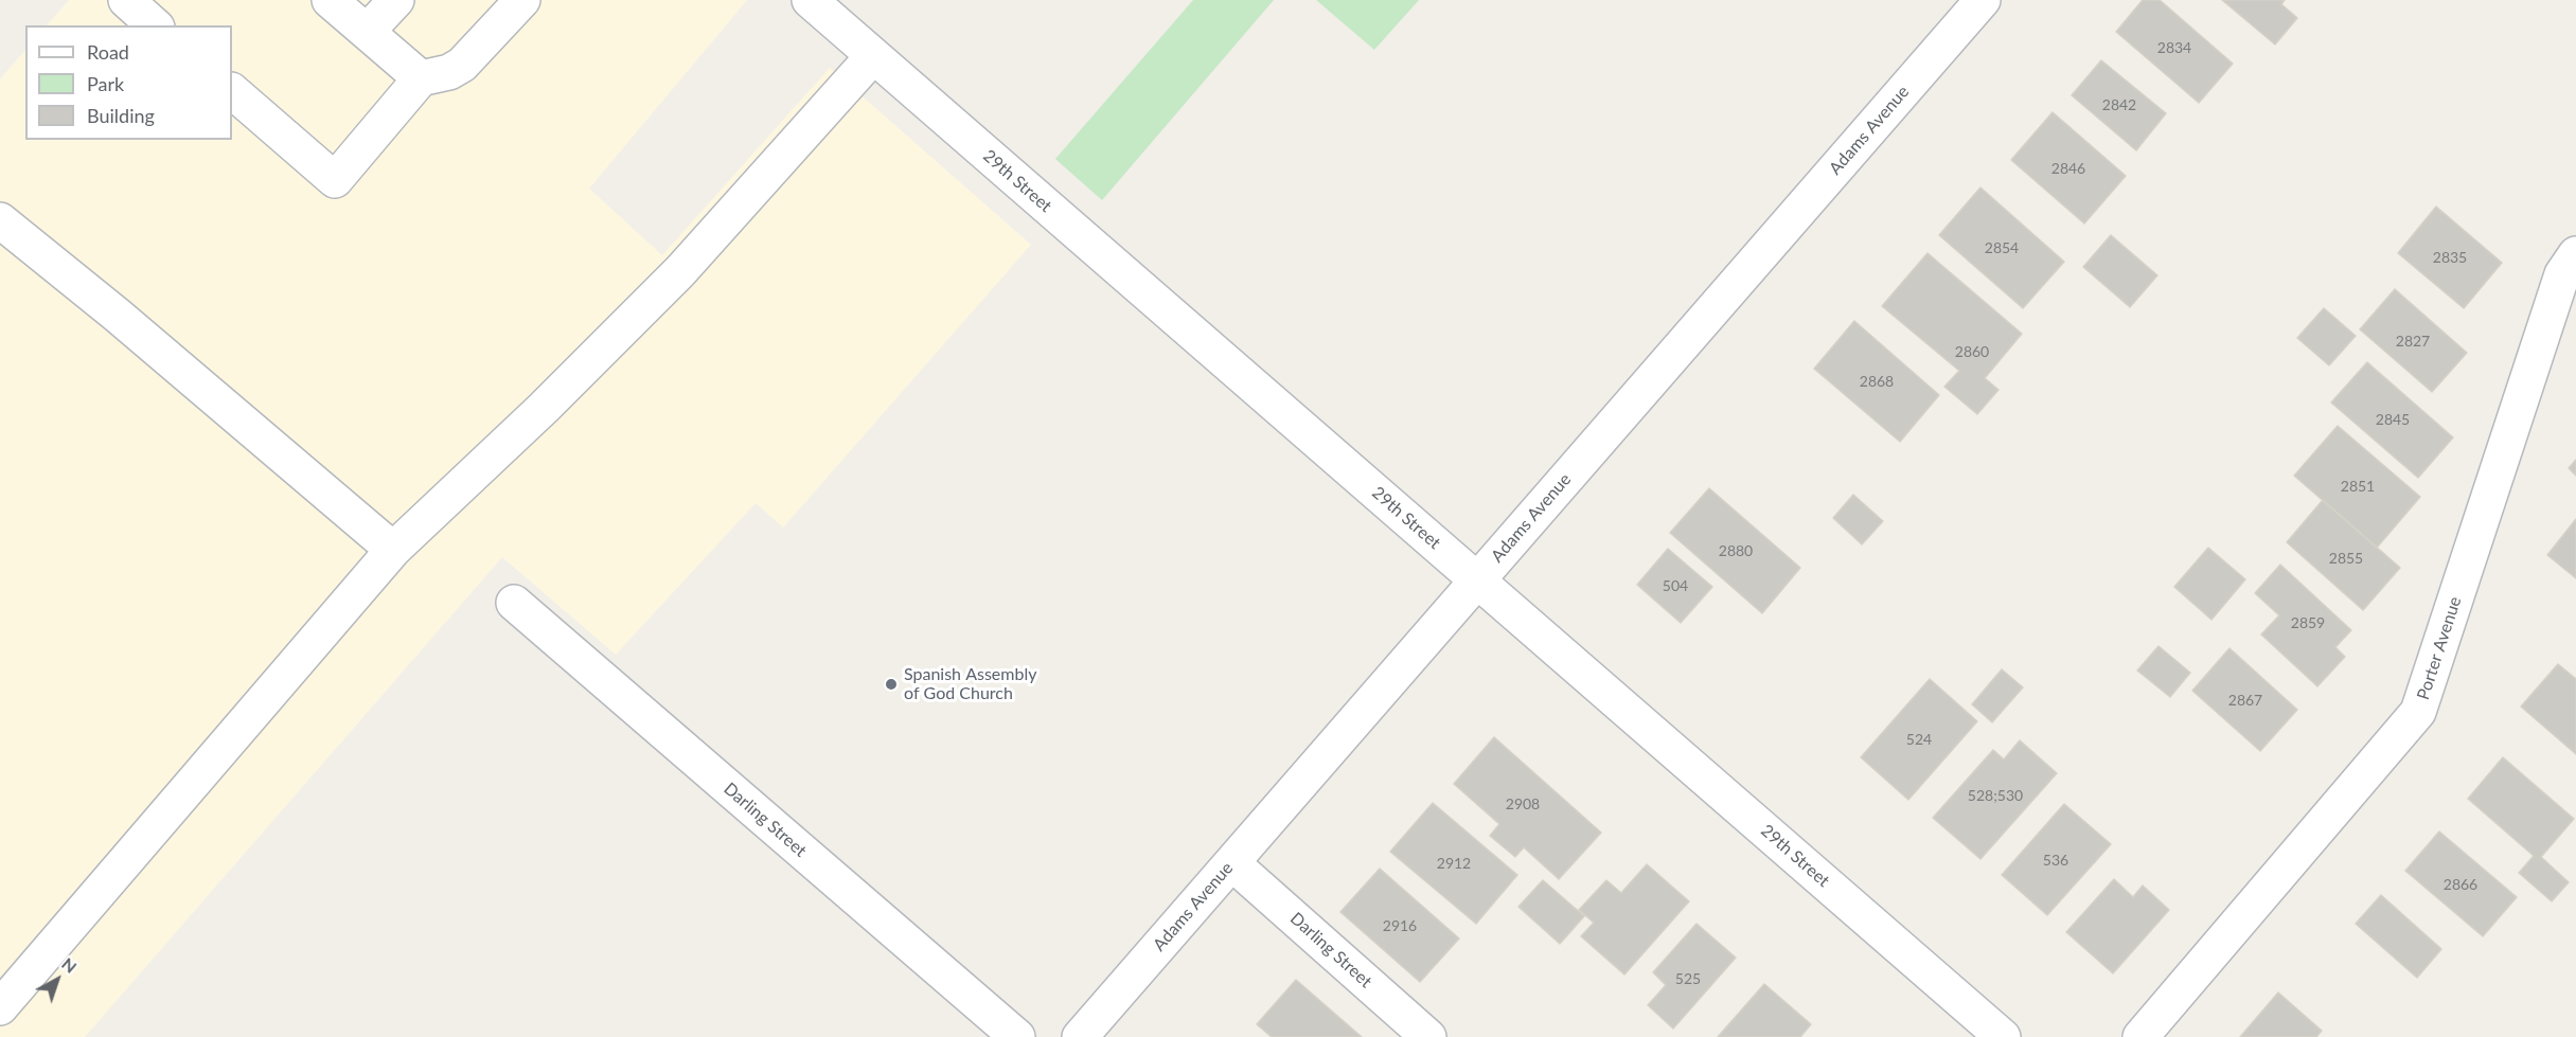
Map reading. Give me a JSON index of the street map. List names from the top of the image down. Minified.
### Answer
{"streets":{"street":["Adams Avenue","29th Street","Porter Avenue","Darling Street"]},"crossings":[["Adams Avenue","29th Street"],["Adams Avenue","Darling Street"]],"places":["Spanish Assembly of God Church"],"house_numbers":["2834","2842","2846","2854","2835","2827","2860","2868","2845","2851","2880","2855","504","2859","2867","524","528;530","2908","536","2912","2866","2916","525"],"legend":["Road","Park","Building"],"north":"top right"}
